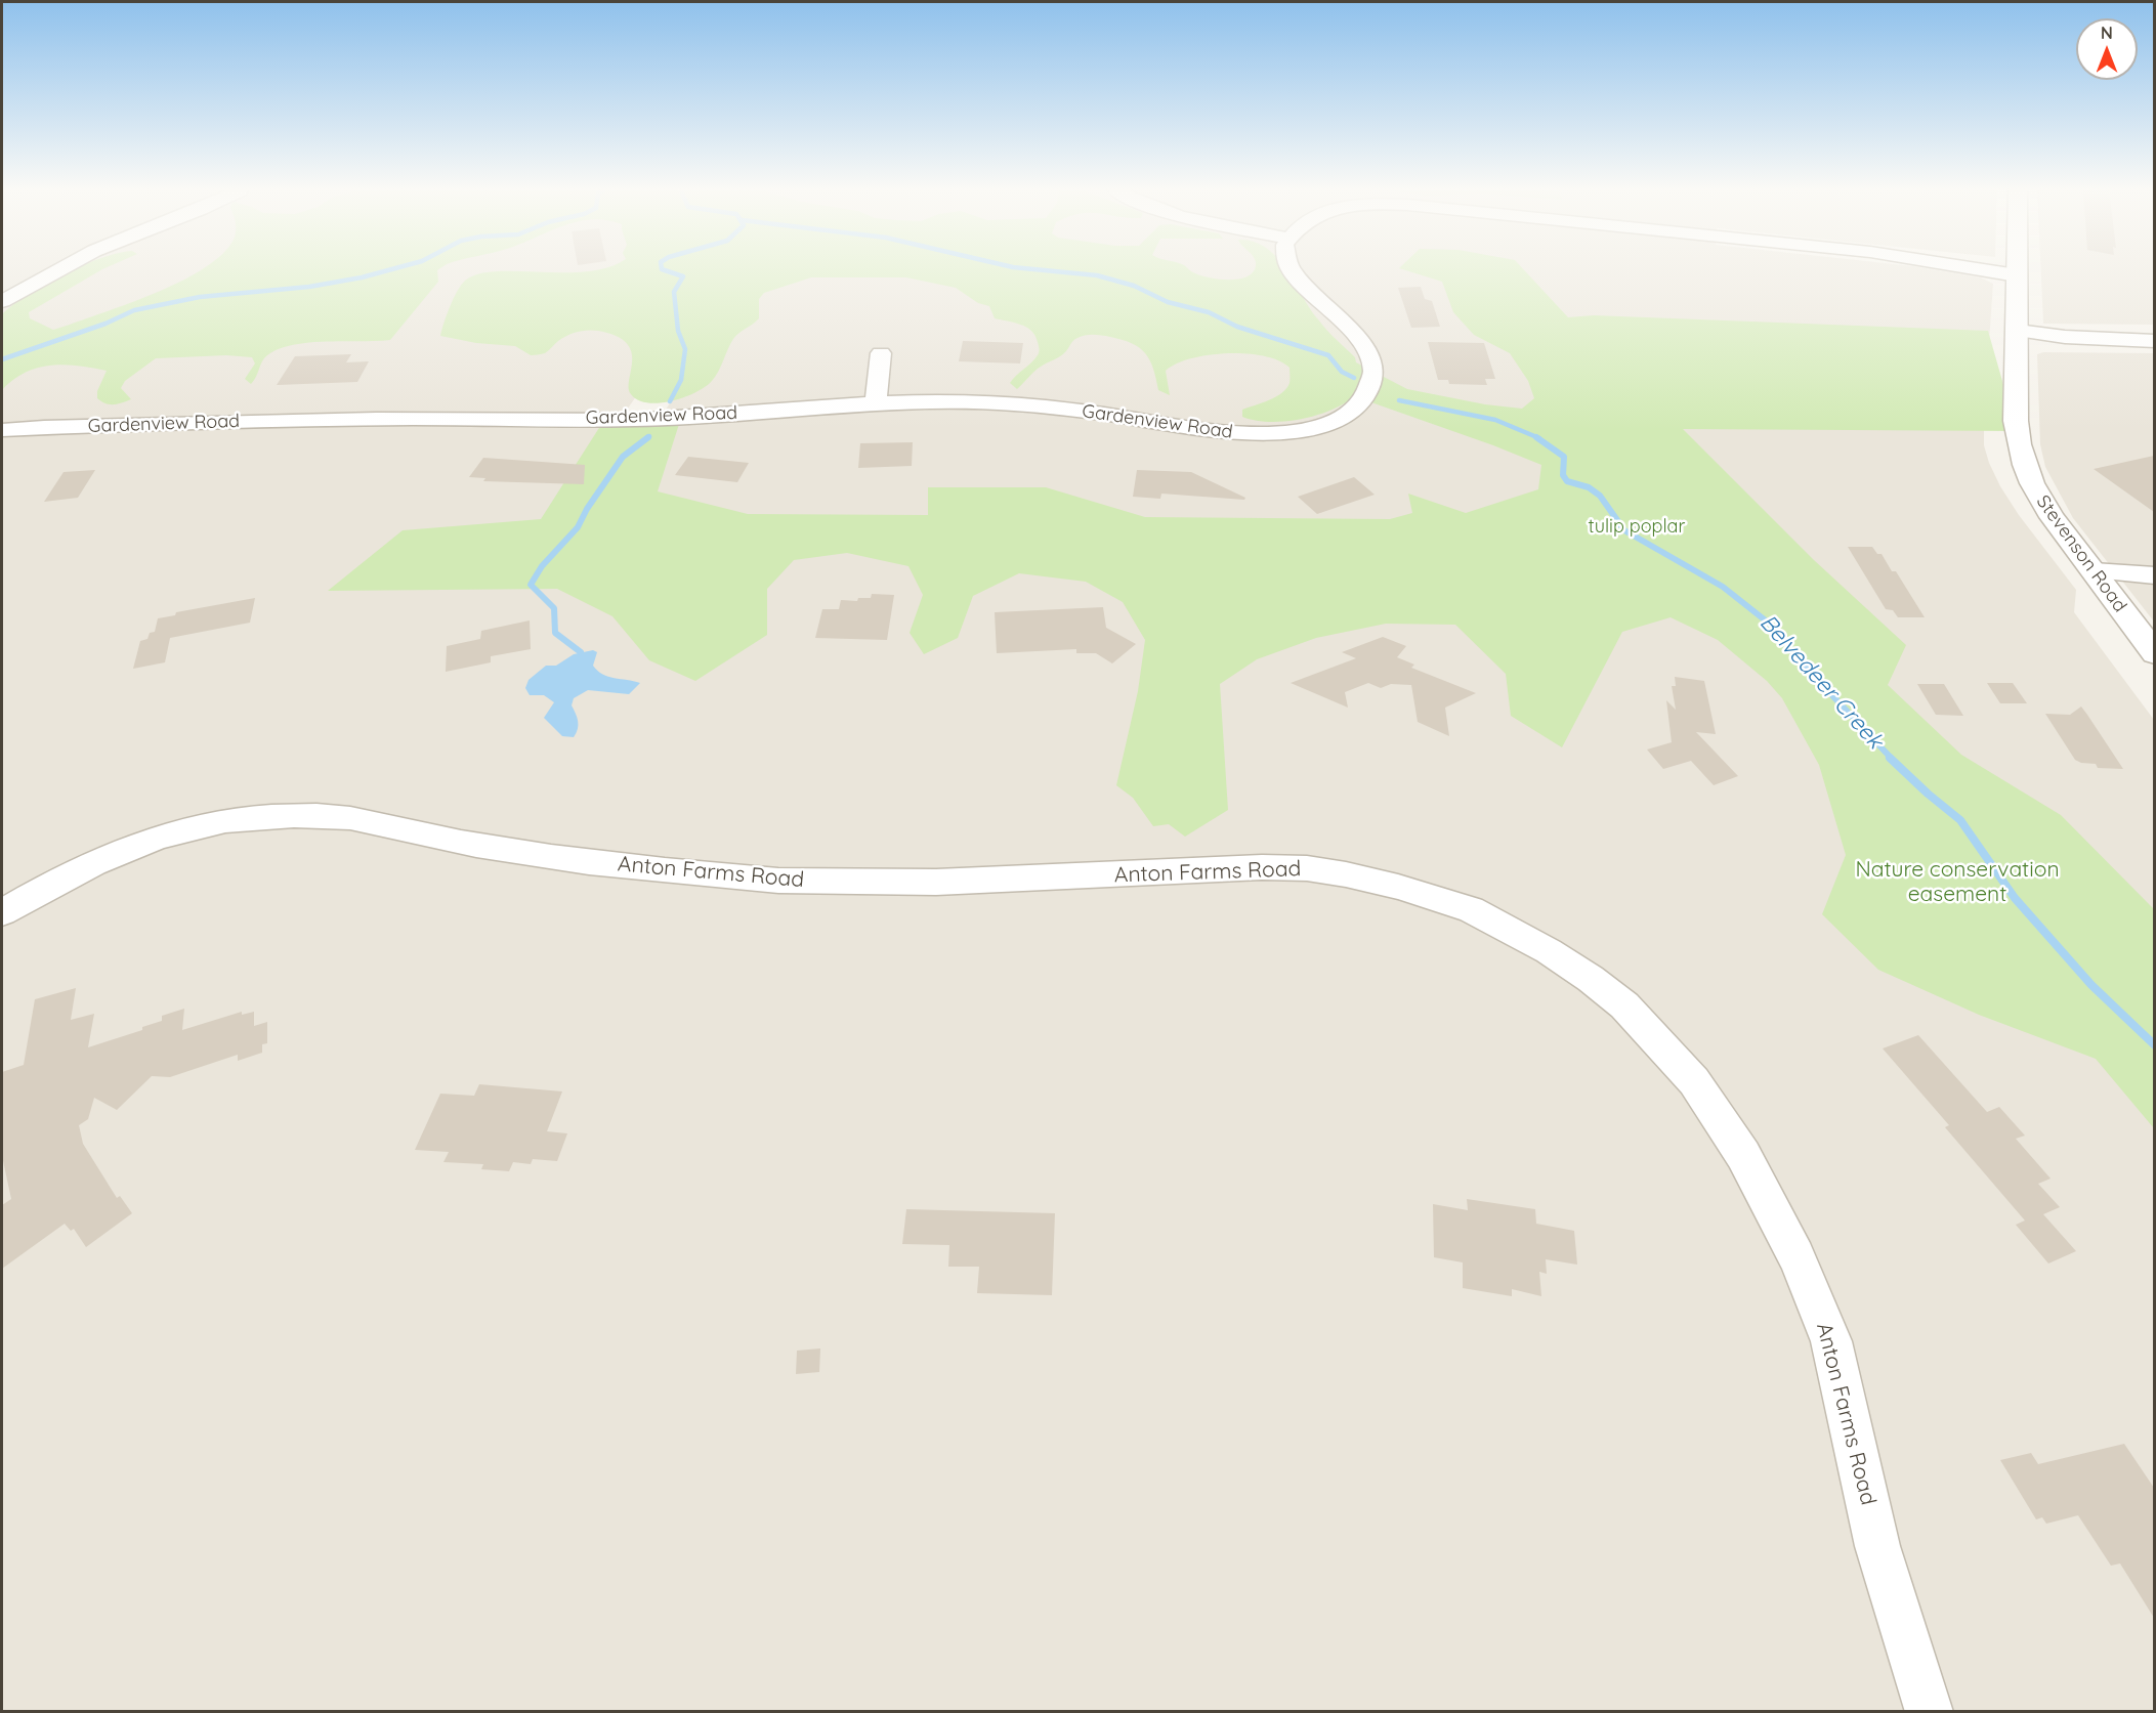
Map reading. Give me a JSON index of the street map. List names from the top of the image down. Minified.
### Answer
{"streets":{"street":["Gardenview Road","Stevenson Road","Anton Farms Road"]},"water":["Belvedeer Creek"],"parks":["tulip poplar","Nature conservation easement"],"north":"top"}
